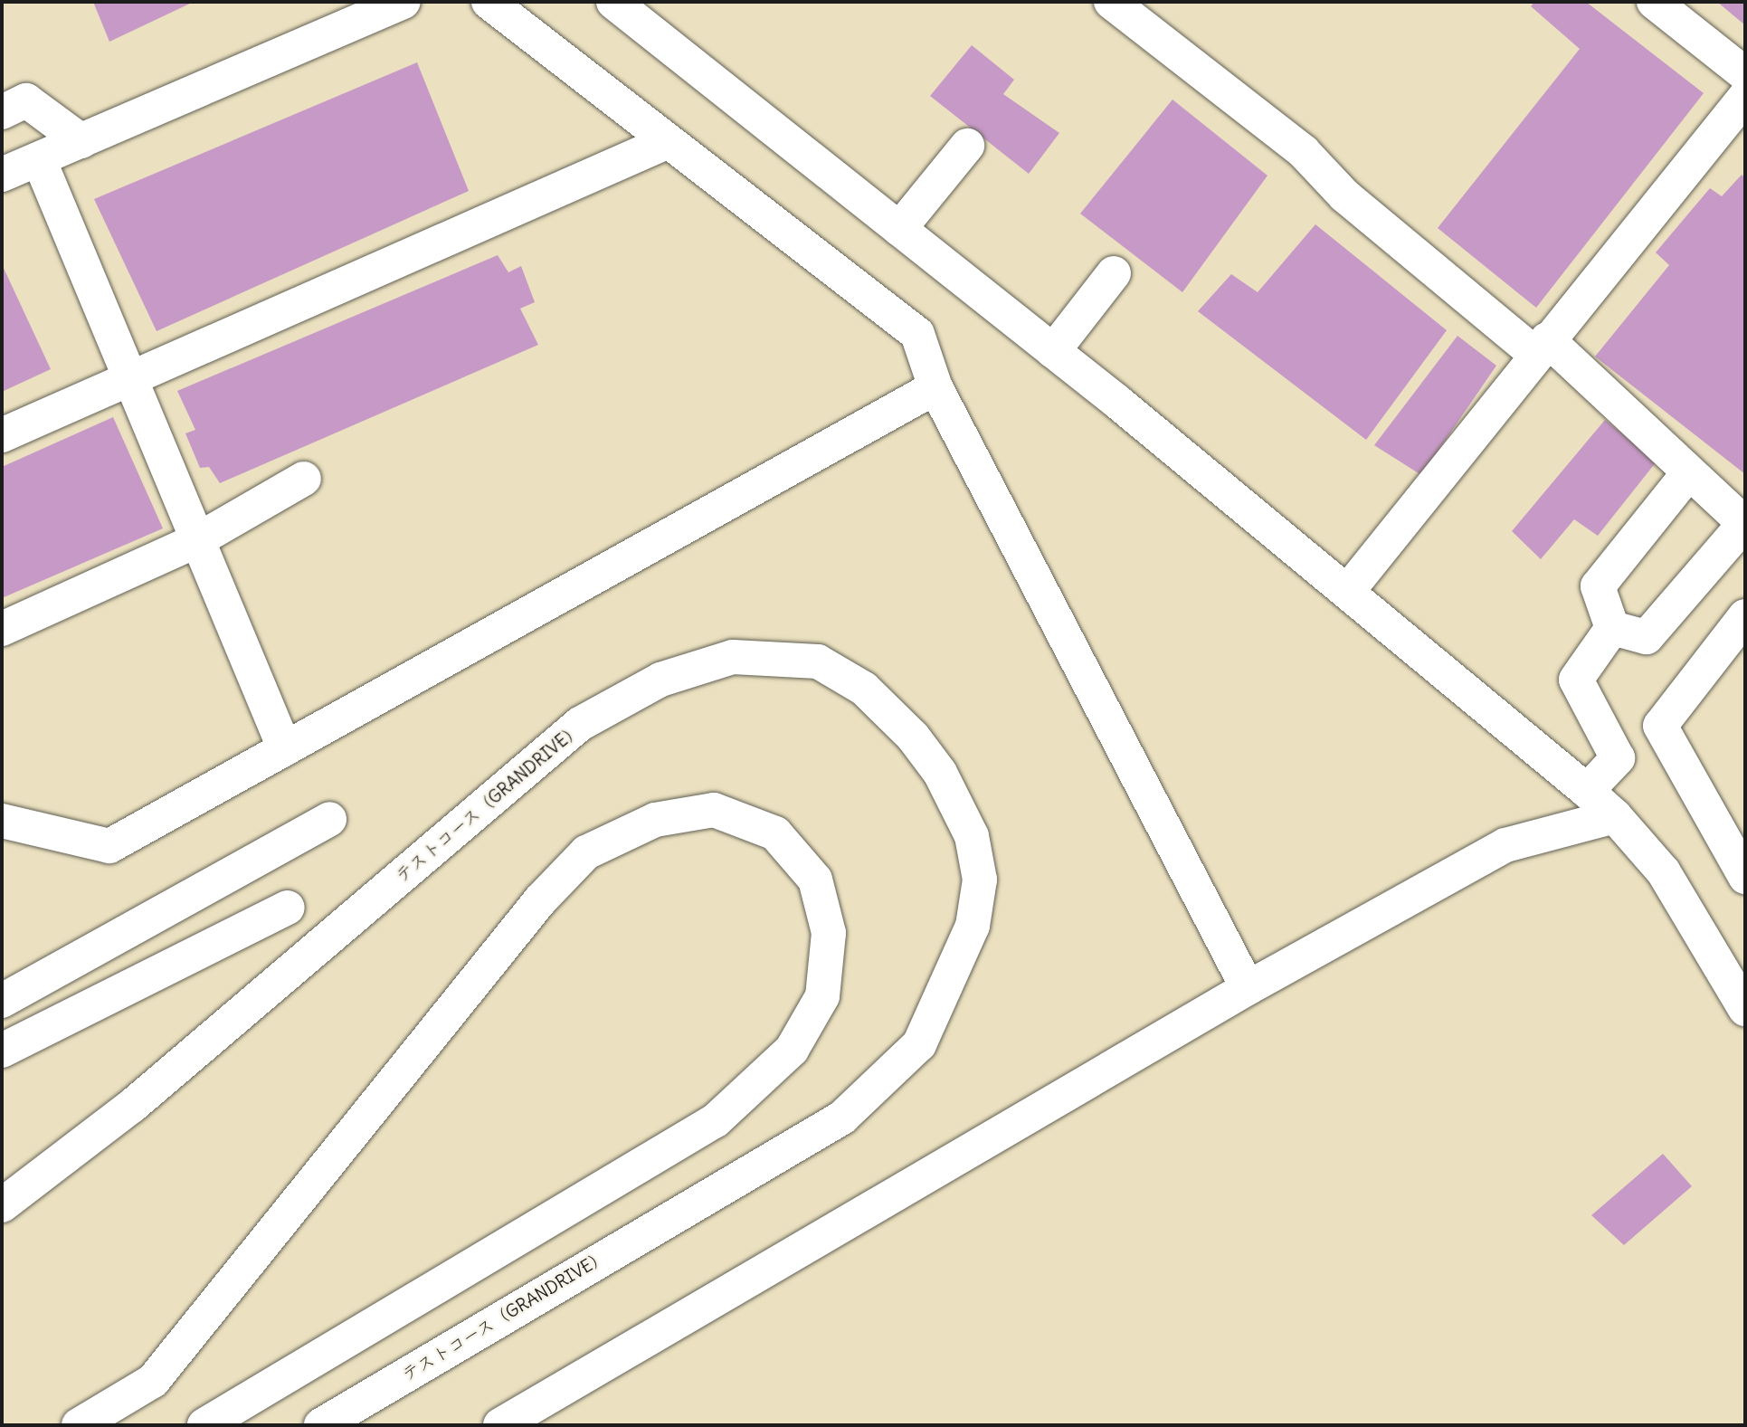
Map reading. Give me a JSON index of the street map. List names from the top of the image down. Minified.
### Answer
{"streets":{"street":["テストコース（GRANDRIVE）"]}}
